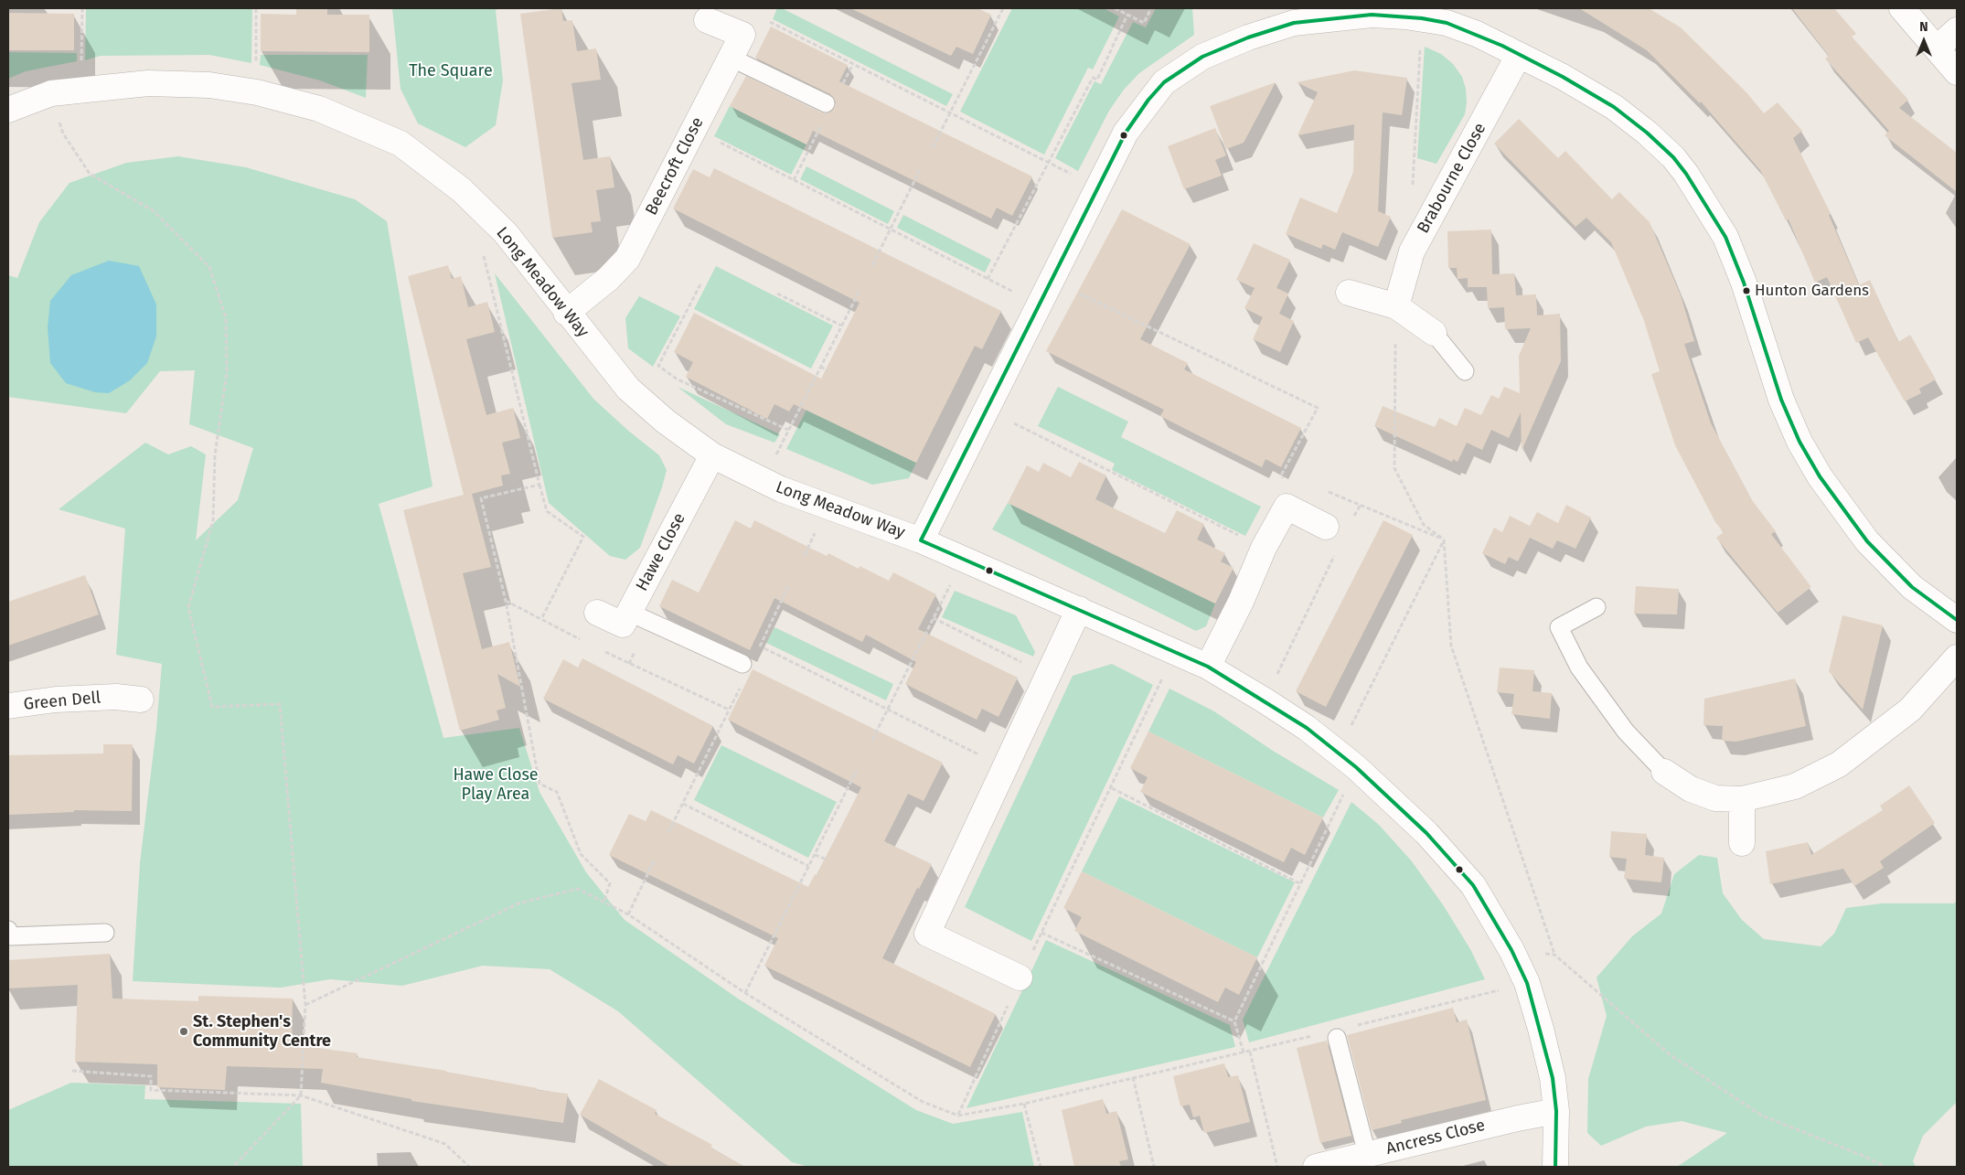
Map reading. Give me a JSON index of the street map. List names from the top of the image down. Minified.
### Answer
{"streets":{"street":["Beecroft Close","Brabourne Close","Long Meadow Way","Hawe Close","Green Dell","Ancress Close"]},"crossings":[["Beecroft Close","Long Meadow Way"],["Long Meadow Way","Hawe Close"],["Long Meadow Way","Ancress Close"]],"parks":["The Square","Hawe Close Play Area"],"places":["Hunton Gardens","St. Stephen's Community Centre"],"north":"top"}
